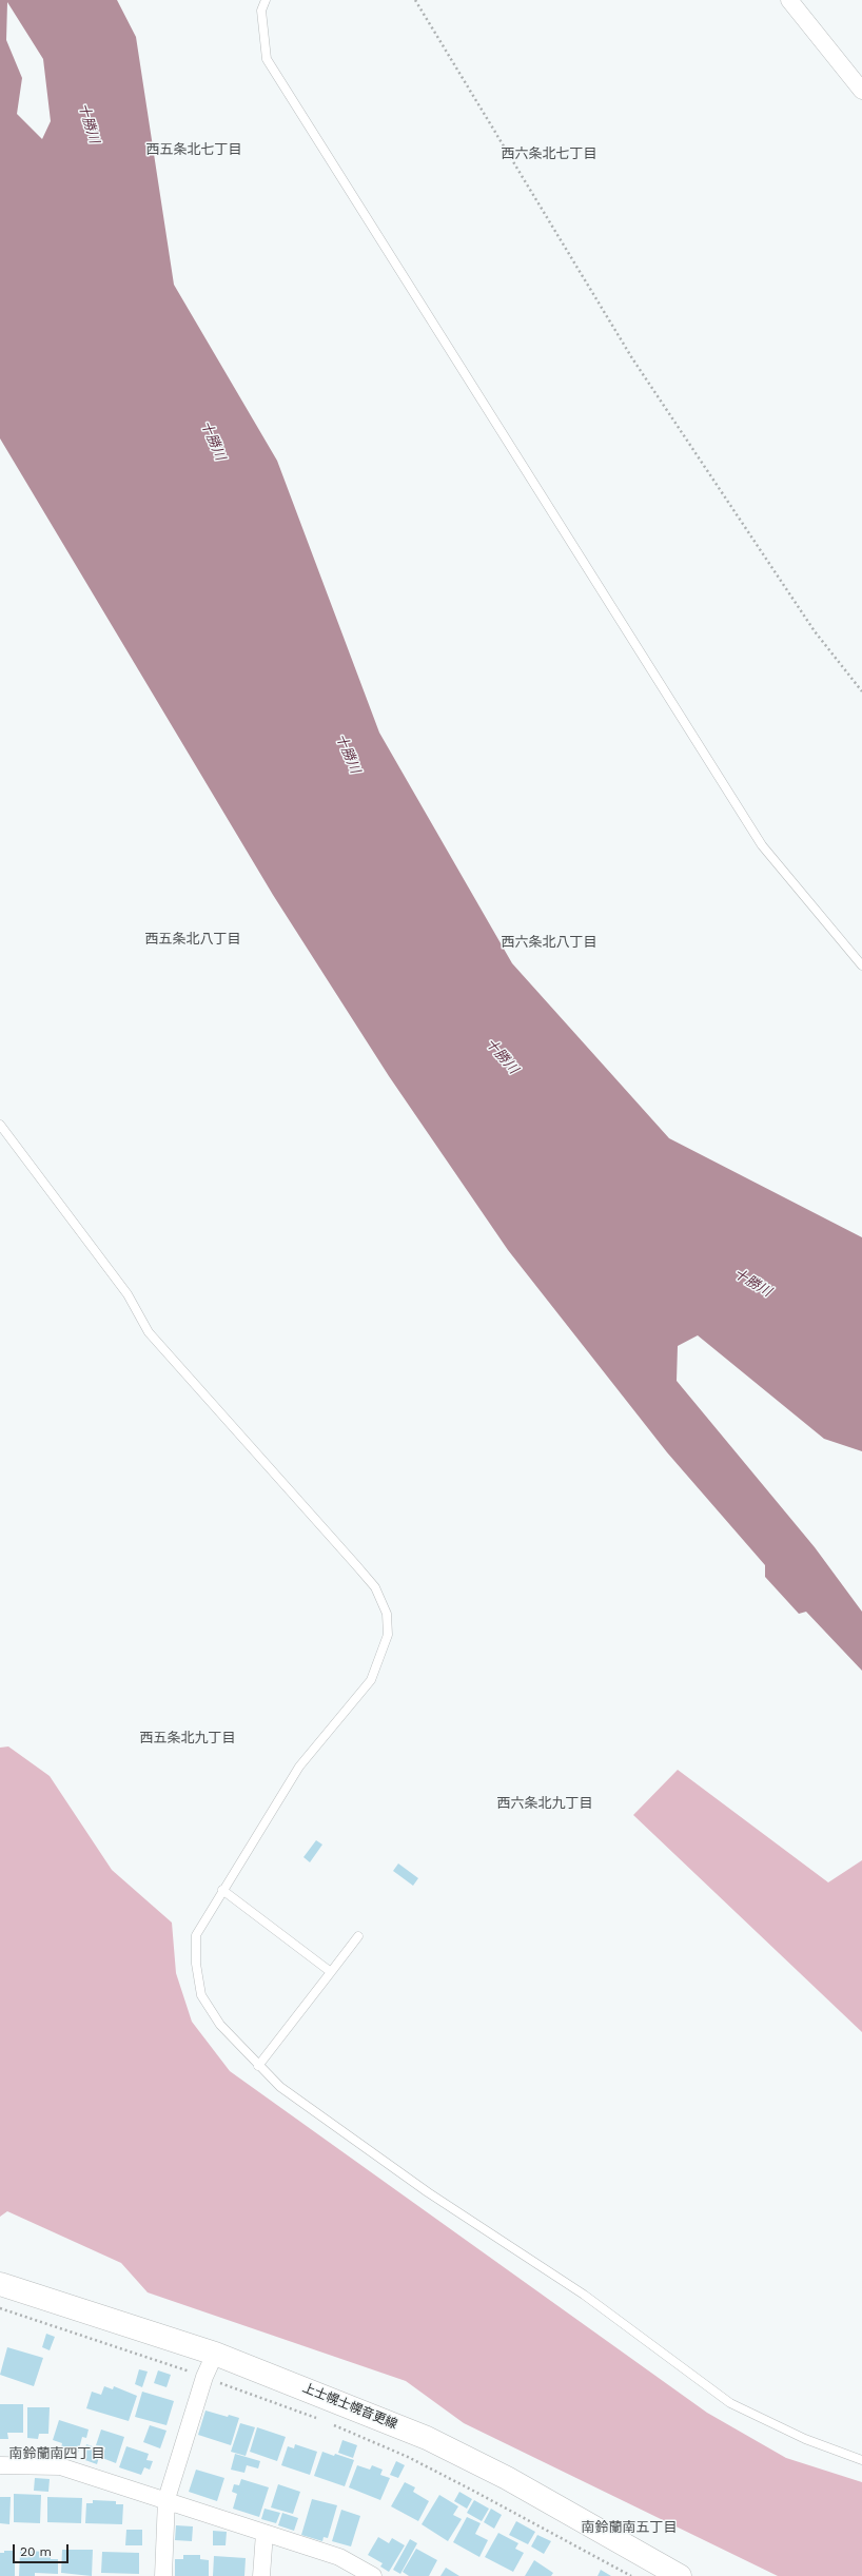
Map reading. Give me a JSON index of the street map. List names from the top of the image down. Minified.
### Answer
{"streets":{"main road":["上士幌士幌音更線"]},"districts":["西五条北七丁目","西六条北七丁目","西五条北八丁目","西六条北八丁目","西五条北九丁目","西六条北九丁目","南鈴蘭南四丁目","南鈴蘭南五丁目"],"water":["十勝川"],"scale_bar":"20 m"}
